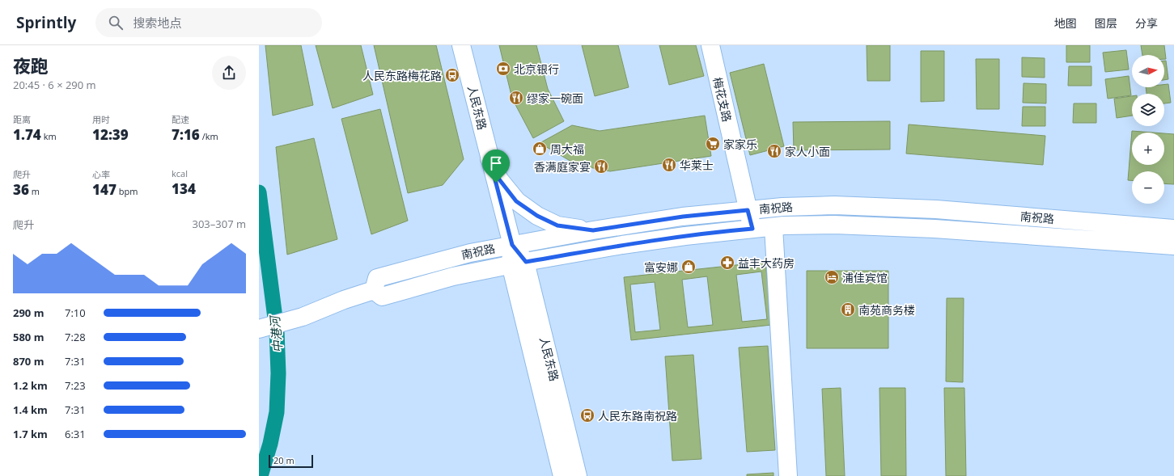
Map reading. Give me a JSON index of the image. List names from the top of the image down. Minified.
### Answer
{"streets":{"main road":["梅花支路","人民东路","南祝路"]},"crossings":[["梅花支路","南祝路"],["人民东路","南祝路"]],"water":["中港河"],"places":{"bank":["北京银行"],"bus stop":["人民东路梅花路","人民东路南祝路"],"restaurant":["缪家一碗面","家人小面","华莱士","香满庭家宴"],"supermarket":["家家乐"],"shop":["周大福","富安娜"],"pharmacy":["益丰大药房"],"hotel":["浦佳宾馆"],"building":["南苑商务楼"]},"scale_bar":"20 m","north":"right","page":{"header":"Sprintly","search":"搜索地点","nav":["地图","图层","分享"],"heading":["夜跑","20:45 · 6 × 290 m"],"map_buttons":["+","−"],"stats":[["距离","1.74 km"],["用时","12:39"],["配速","7:16 /km"],["爬升","36 m"],["心率","147 bpm"],["kcal","134"]],"chart":["爬升","303–307 m"],"list":[{"name":"290 m","note":"7:10"},{"name":"580 m","note":"7:28"},{"name":"870 m","note":"7:31"},{"name":"1.2 km","note":"7:23"},{"name":"1.4 km","note":"7:31"},{"name":"1.7 km","note":"6:31"}],"scale":"20 m"}}
